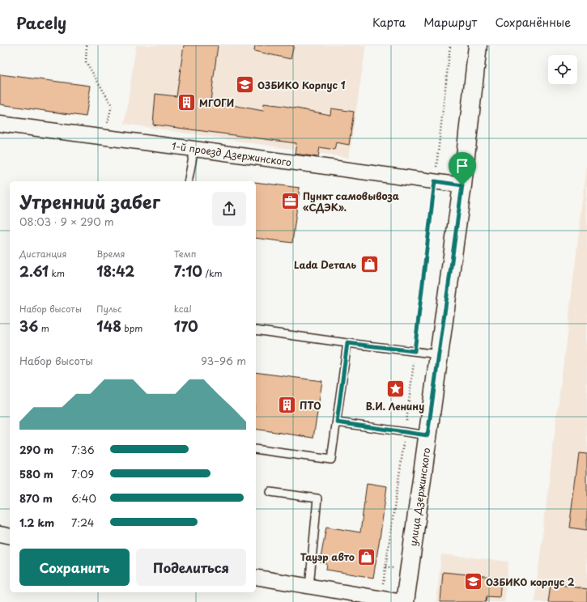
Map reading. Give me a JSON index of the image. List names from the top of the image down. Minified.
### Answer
{"streets":{"main road":["улица Дзержинского"],"street":["1-й проезд Дзержинского"]},"crossings":[["1-й проезд Дзержинского","улица Дзержинского"]],"places":{"school or university":["ОЗБИКО Корпус 1","ОЗБИКО корпус 2"],"building":["МГОГИ","ПТО"],"office":["Пункт самовывоза «СДЭК»."],"shop":["Lada Dеталь","Тауэр авто"],"place":["В.И. Ленину"]},"page":{"header":"Pacely","nav":["Карта","Маршрут","Сохранённые"],"heading":["Утренний забег","08:03 · 9 × 290 m"],"stats":[["Дистанция","2.61 km"],["Время","18:42"],["Темп","7:10 /km"],["Набор высоты","36 m"],["Пульс","148 bpm"],["kcal","170"]],"chart":["Набор высоты","93–96 m"],"list":[{"name":"290 m","note":"7:36"},{"name":"580 m","note":"7:09"},{"name":"870 m","note":"6:40"},{"name":"1.2 km","note":"7:24"}],"buttons":["Сохранить","Поделиться"]}}
